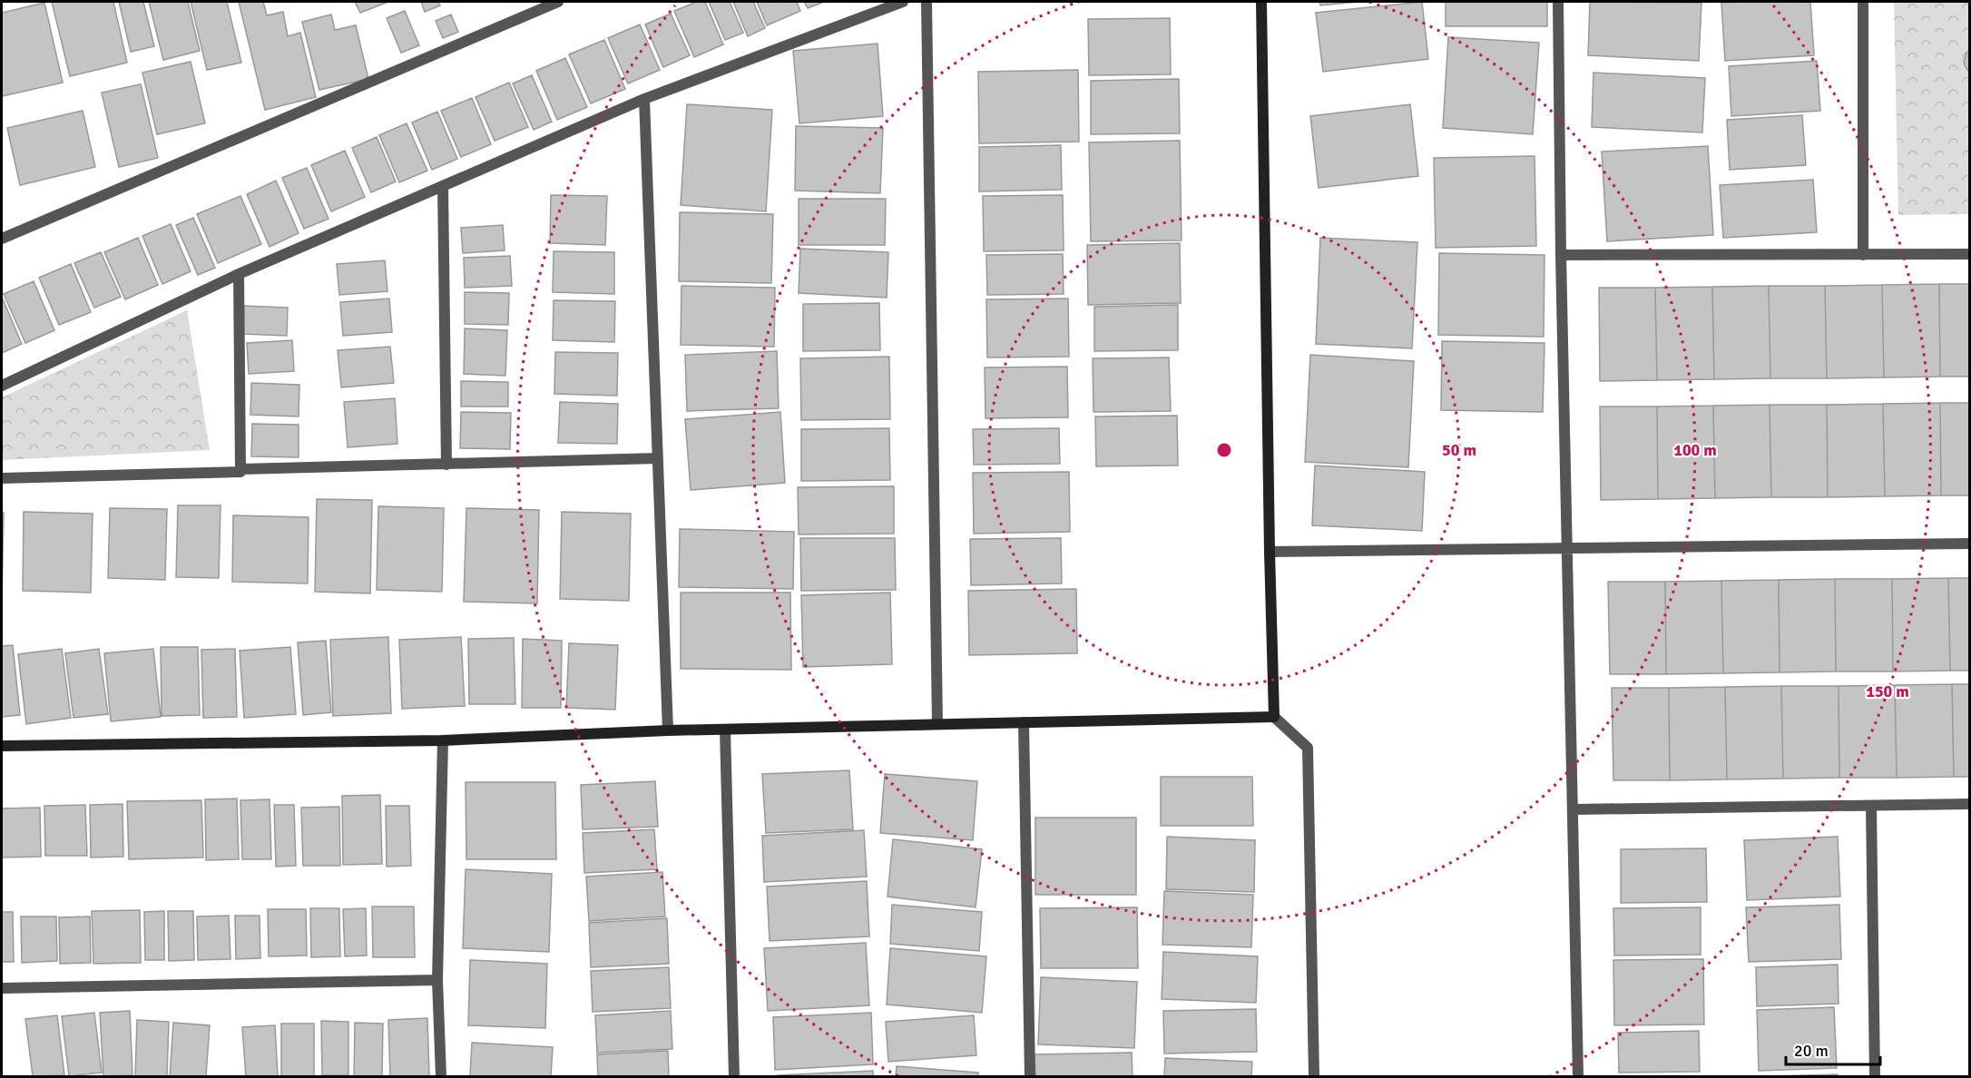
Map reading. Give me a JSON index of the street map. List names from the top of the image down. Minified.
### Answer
{"scale_bar":"20 m","rings":["50 m","100 m","150 m"]}
